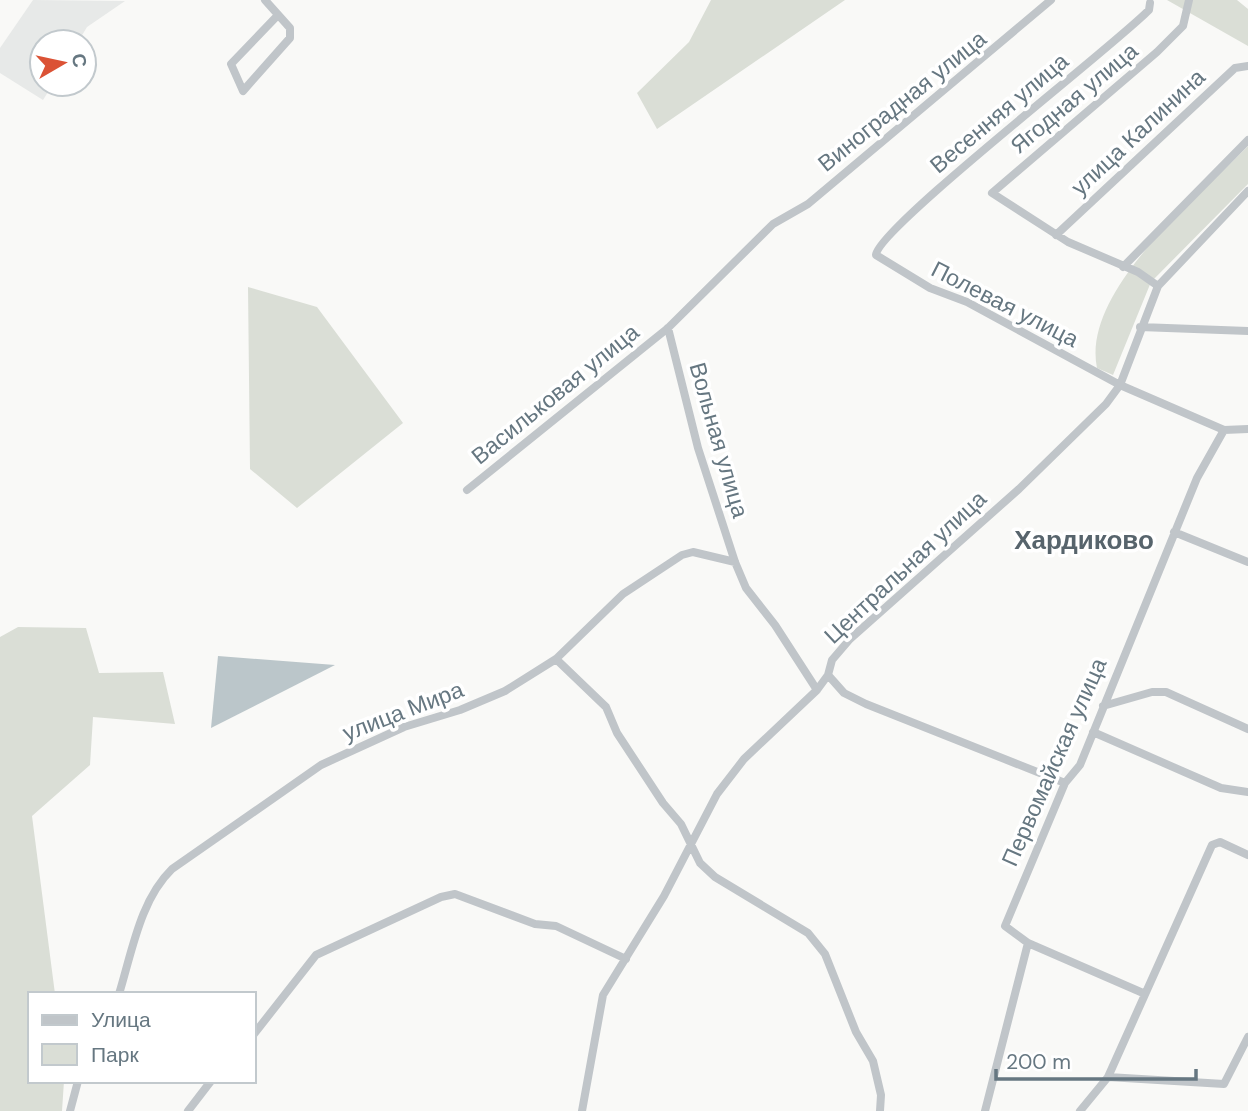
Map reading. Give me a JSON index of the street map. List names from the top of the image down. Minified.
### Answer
{"streets":{"street":["Ягодная улица","Виноградная улица","Весенняя улица","улица Калинина","Полевая улица","Васильковая улица","Вольная улица","Центральная улица","улица Мира","Первомайская улица"]},"crossings":[["Ягодная улица","улица Калинина"],["Виноградная улица","Васильковая улица"],["Виноградная улица","Вольная улица"],["Весенняя улица","Полевая улица"],["Полевая улица","Центральная улица"],["Полевая улица","Первомайская улица"],["Васильковая улица","Вольная улица"],["Вольная улица","Центральная улица"],["Вольная улица","улица Мира"]],"districts":["Хардиково"],"legend":["Улица","Парк"],"scale_bar":"200 m","north":"right"}
